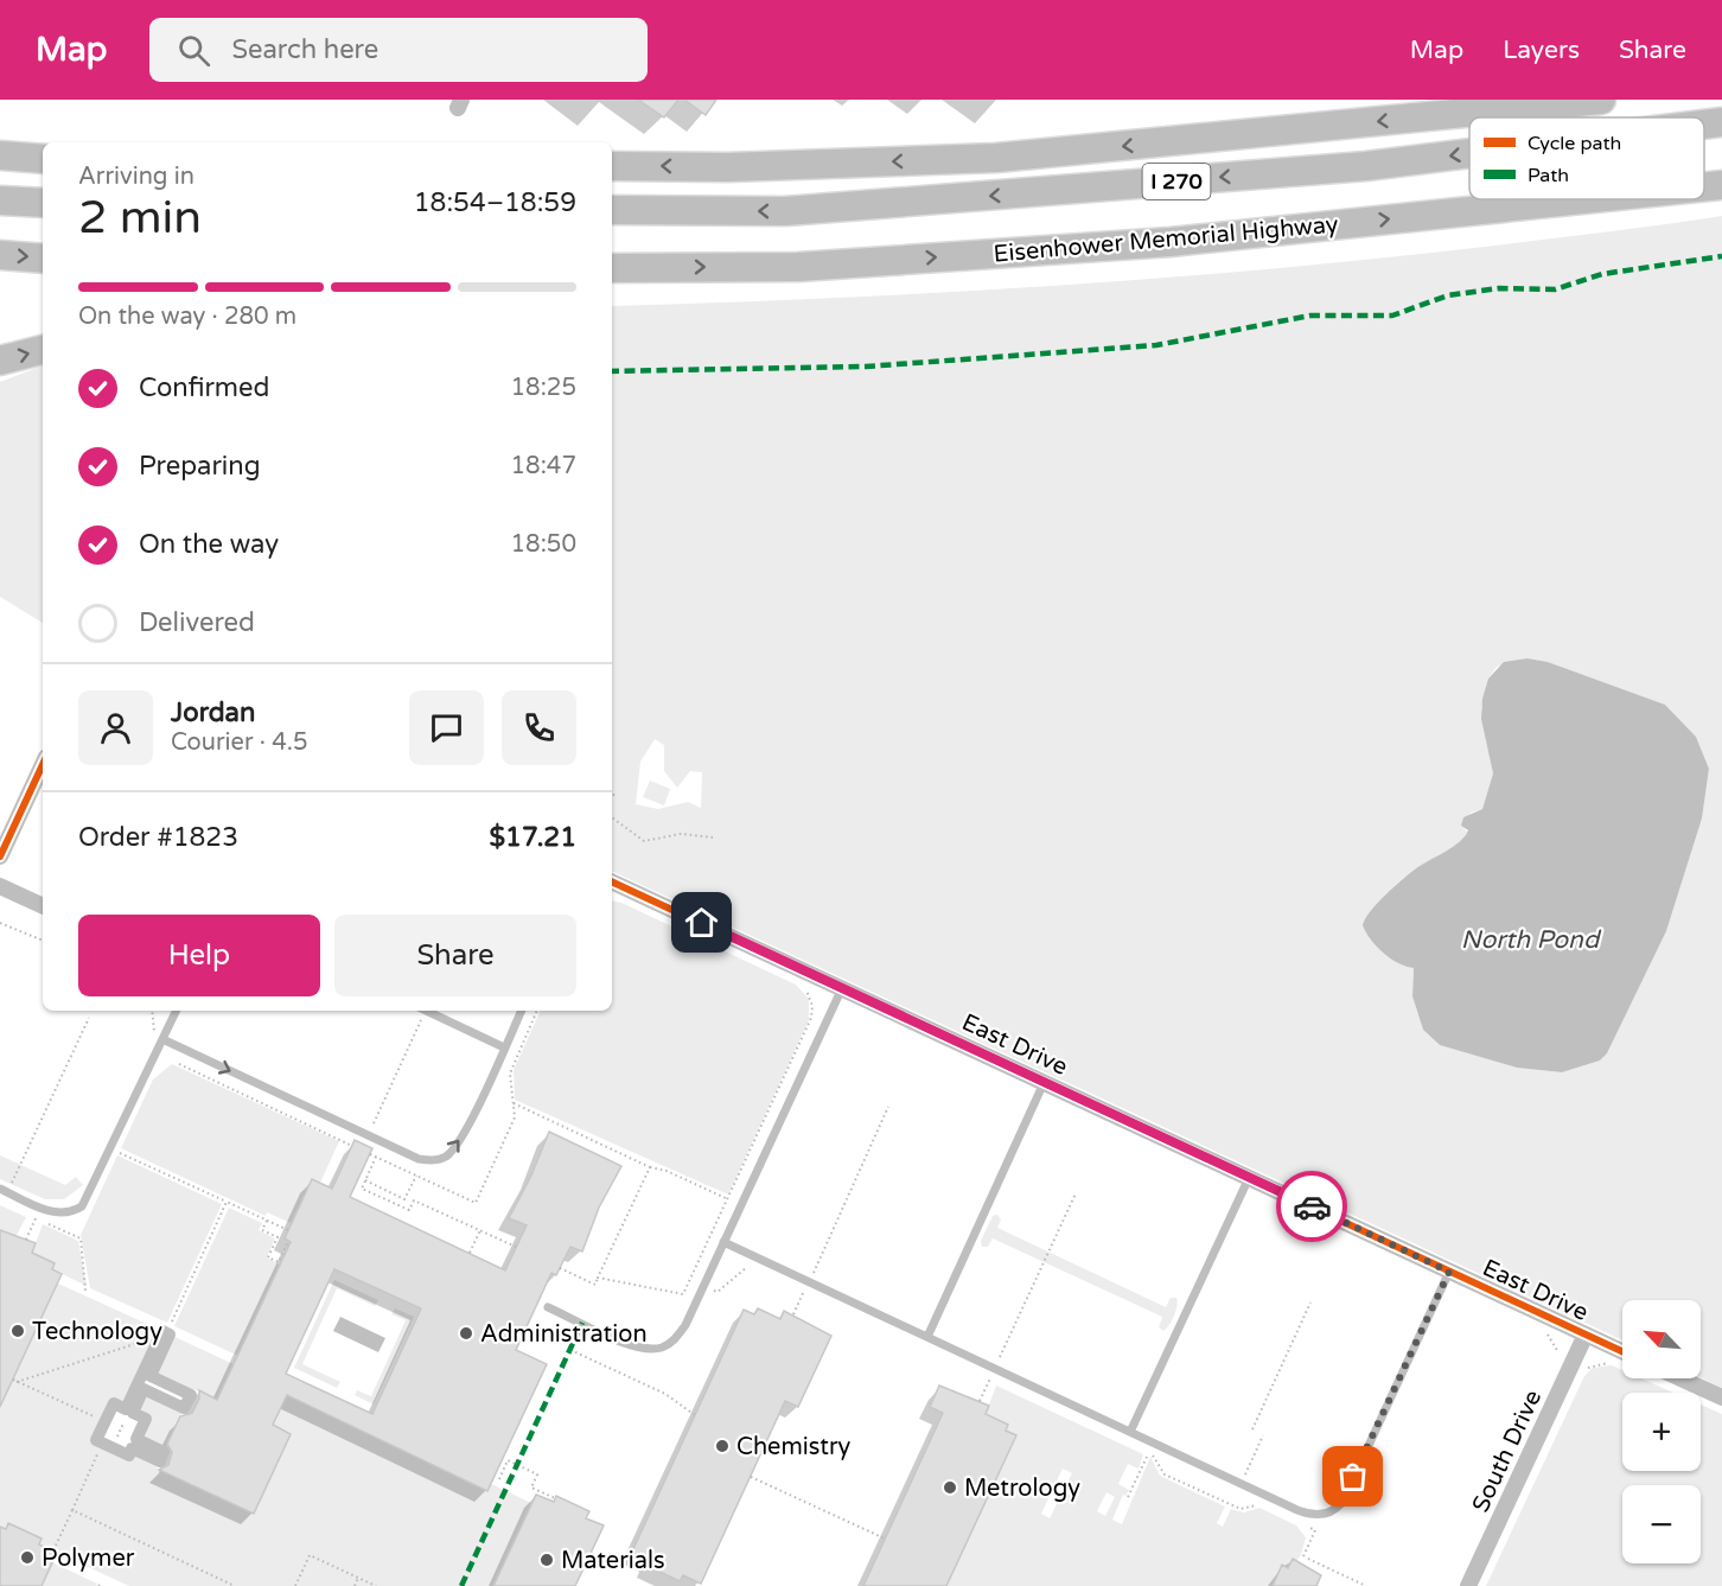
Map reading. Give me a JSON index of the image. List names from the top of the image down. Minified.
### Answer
{"streets":{"highway":["I 270","Eisenhower Memorial Highway"],"street":["East Drive","South Drive"]},"crossings":[["East Drive","South Drive"]],"water":["North Pond"],"places":["Technology","Administration","Chemistry","Metrology","Polymer","Materials"],"legend":["Cycle path","Path"],"north":"top left","page":{"header":"Map","search":"Search here","nav":["Map","Layers","Share"],"heading":["2 min","Arriving in","18:54–18:59"],"panel":["Jordan","Courier · 4.5","Order #1823","$17.21"],"bar":"On the way · 280 m","list":[["Confirmed","18:25"],["Preparing","18:47"],["On the way","18:50"],"Delivered"],"buttons":["Help","Share"],"map_buttons":["+","−"]}}
